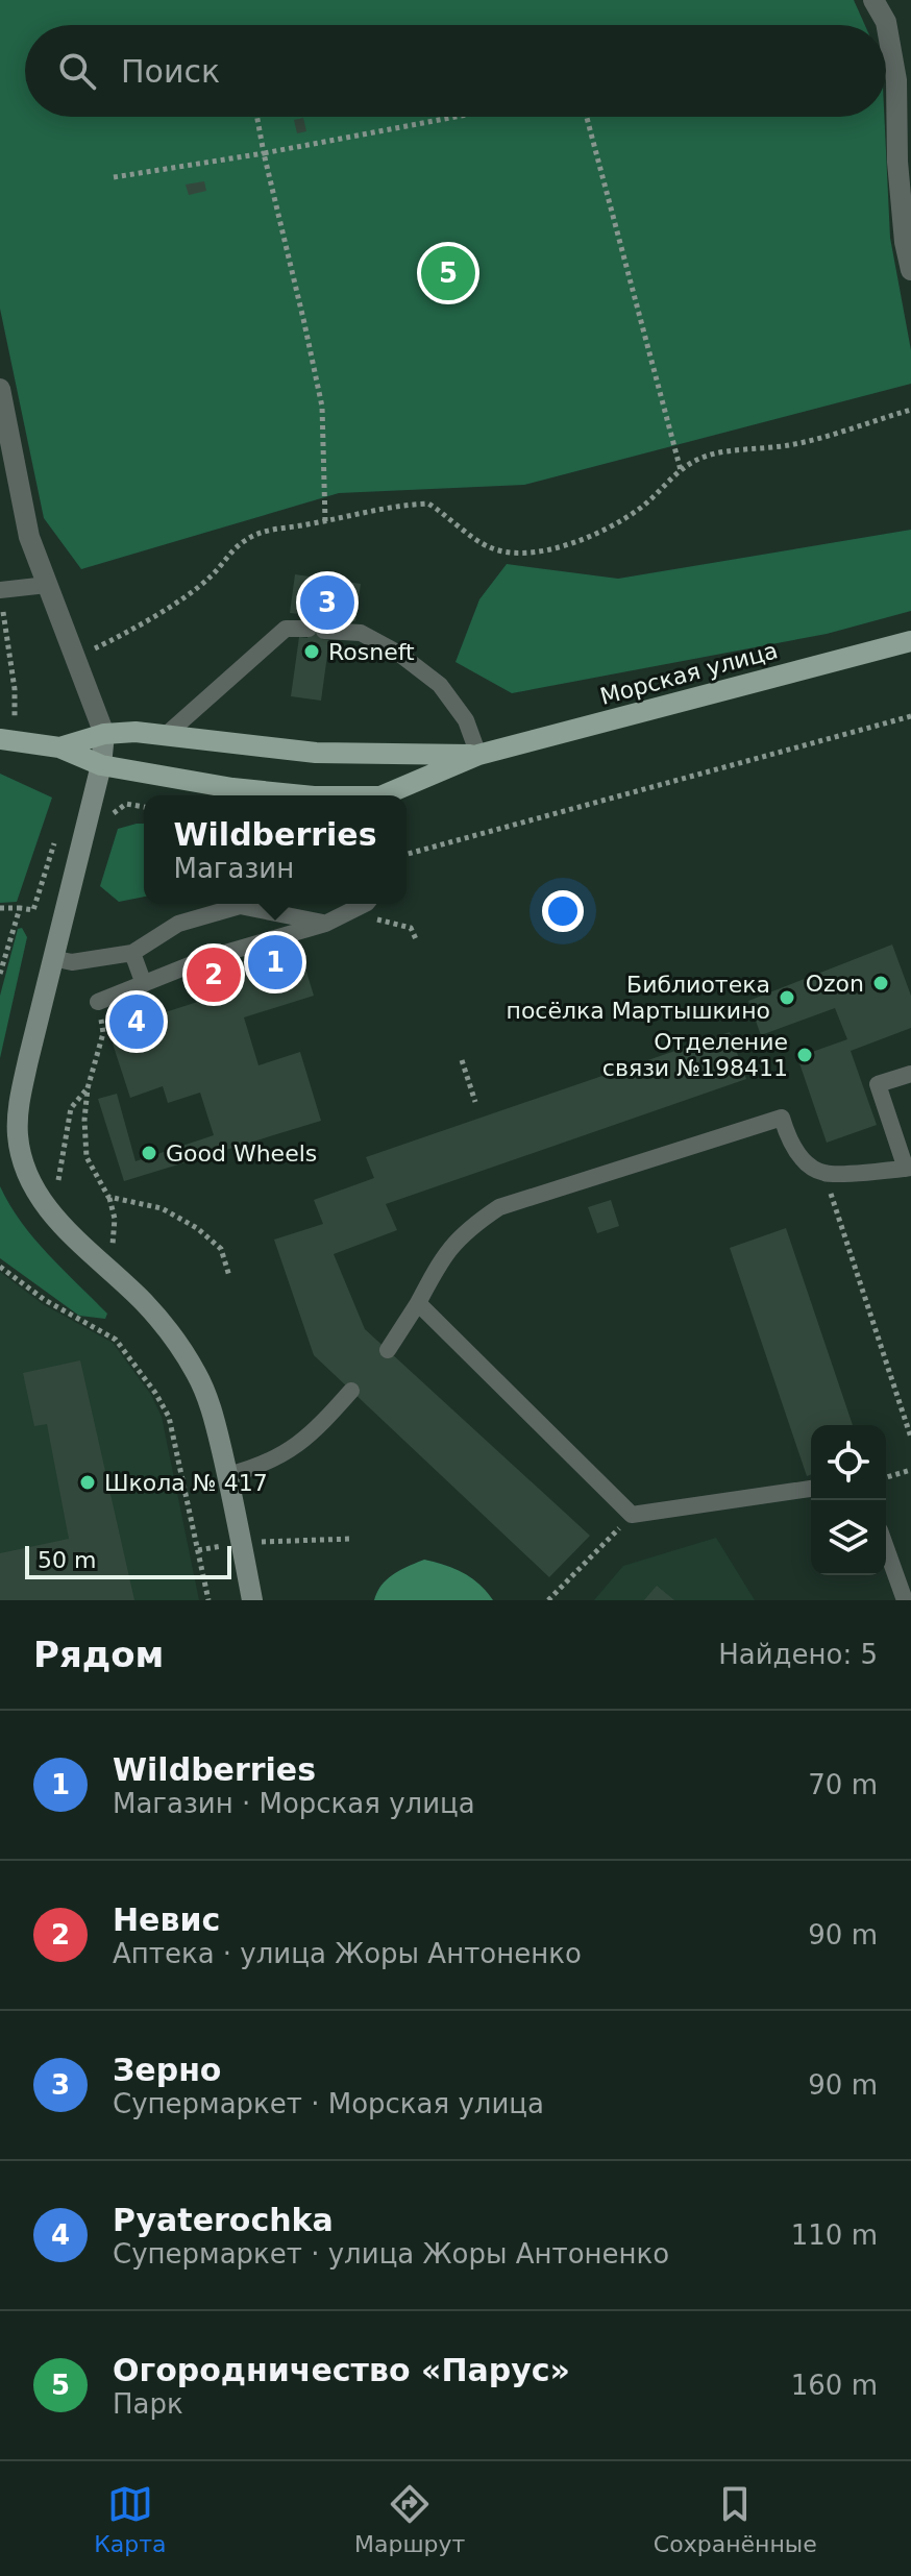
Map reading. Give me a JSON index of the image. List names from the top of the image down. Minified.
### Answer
{"streets":{"main road":["Морская улица"]},"places":["Rosneft","Ozon","Библиотека посёлка Мартышкино","Отделение связи №198411","Good Wheels","Школа № 417"],"scale_bar":"50 m","page":{"search":"Поиск","pins":["5","3","1","2","4"],"popup":["Wildberries","Магазин"],"scale":"50 m","heading":["Рядом","Найдено: 5"],"list":[{"mark":"1","name":"Wildberries","note":"Магазин · Морская улица","value":"70 m"},{"mark":"2","name":"Невис","note":"Аптека · улица Жоры Антоненко","value":"90 m"},{"mark":"3","name":"Зерно","note":"Супермаркет · Морская улица","value":"90 m"},{"mark":"4","name":"Pyaterochka","note":"Супермаркет · улица Жоры Антоненко","value":"110 m"},{"mark":"5","name":"Огородничество «Парус»","note":"Парк","value":"160 m"}],"nav":["Карта","Маршрут","Сохранённые"]}}
